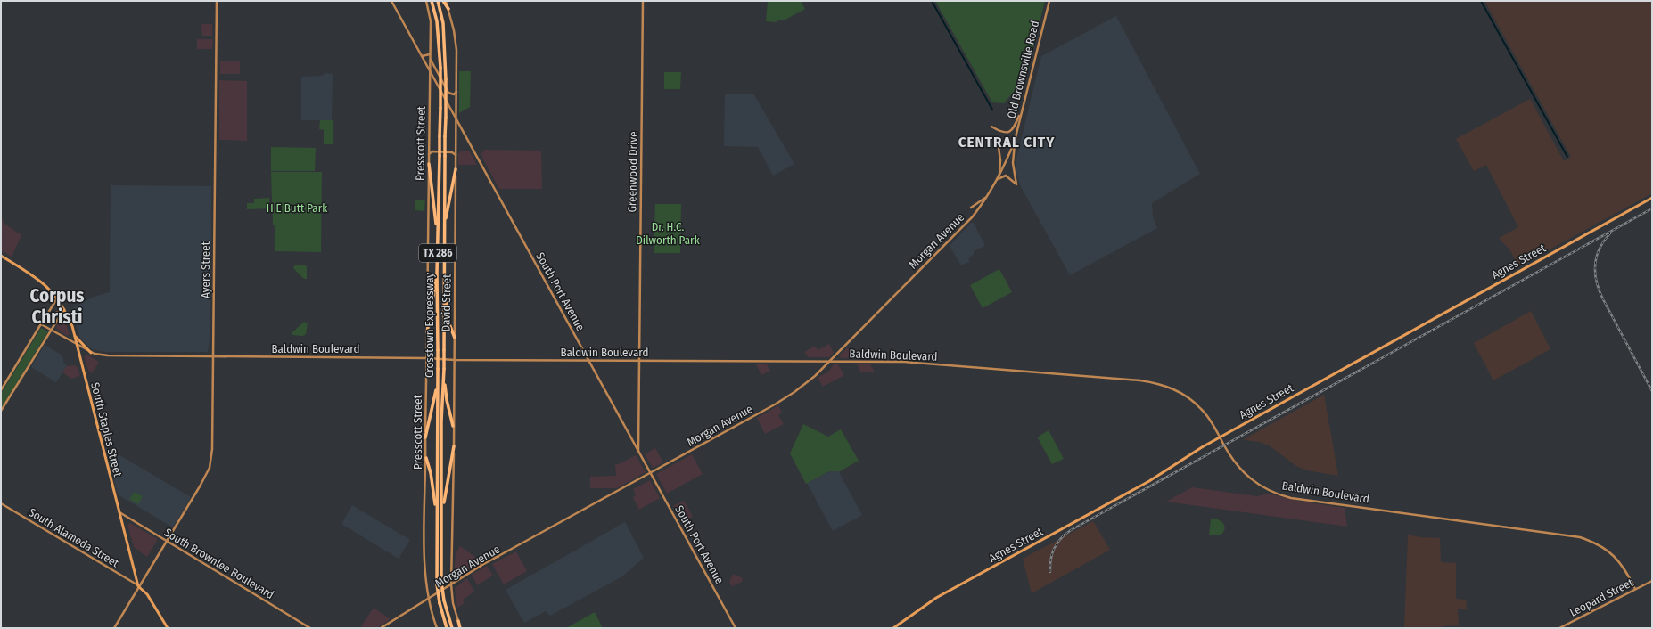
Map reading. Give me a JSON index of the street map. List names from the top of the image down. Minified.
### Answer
{"streets":{"highway":["TX 286","Crosstown Expressway"],"main road":["Old Brownsville Road","Presscott Street","Greenwood Drive","Morgan Avenue","Agnes Street","Ayers Street","South Port Avenue","David Street","Baldwin Boulevard","South Staples Street","South Alameda Street","South Brownlee Boulevard","Leopard Street"]},"crossings":[["Old Brownsville Road","Morgan Avenue"],["Presscott Street","Morgan Avenue"],["Presscott Street","South Port Avenue"],["Presscott Street","Baldwin Boulevard"],["Greenwood Drive","South Port Avenue"],["Greenwood Drive","Baldwin Boulevard"],["Morgan Avenue","South Port Avenue"],["Morgan Avenue","David Street"],["Morgan Avenue","Baldwin Boulevard"],["Agnes Street","Baldwin Boulevard"],["Ayers Street","Baldwin Boulevard"],["Ayers Street","South Staples Street"],["Ayers Street","South Alameda Street"],["Ayers Street","South Brownlee Boulevard"],["South Port Avenue","David Street"],["South Port Avenue","Baldwin Boulevard"],["David Street","Baldwin Boulevard"],["Baldwin Boulevard","South Staples Street"],["Baldwin Boulevard","Leopard Street"],["South Staples Street","South Alameda Street"],["South Staples Street","South Brownlee Boulevard"]],"districts":["CENTRAL CITY","Corpus Christi"],"parks":["H E Butt Park","Dr. H.C. Dilworth Park"]}
